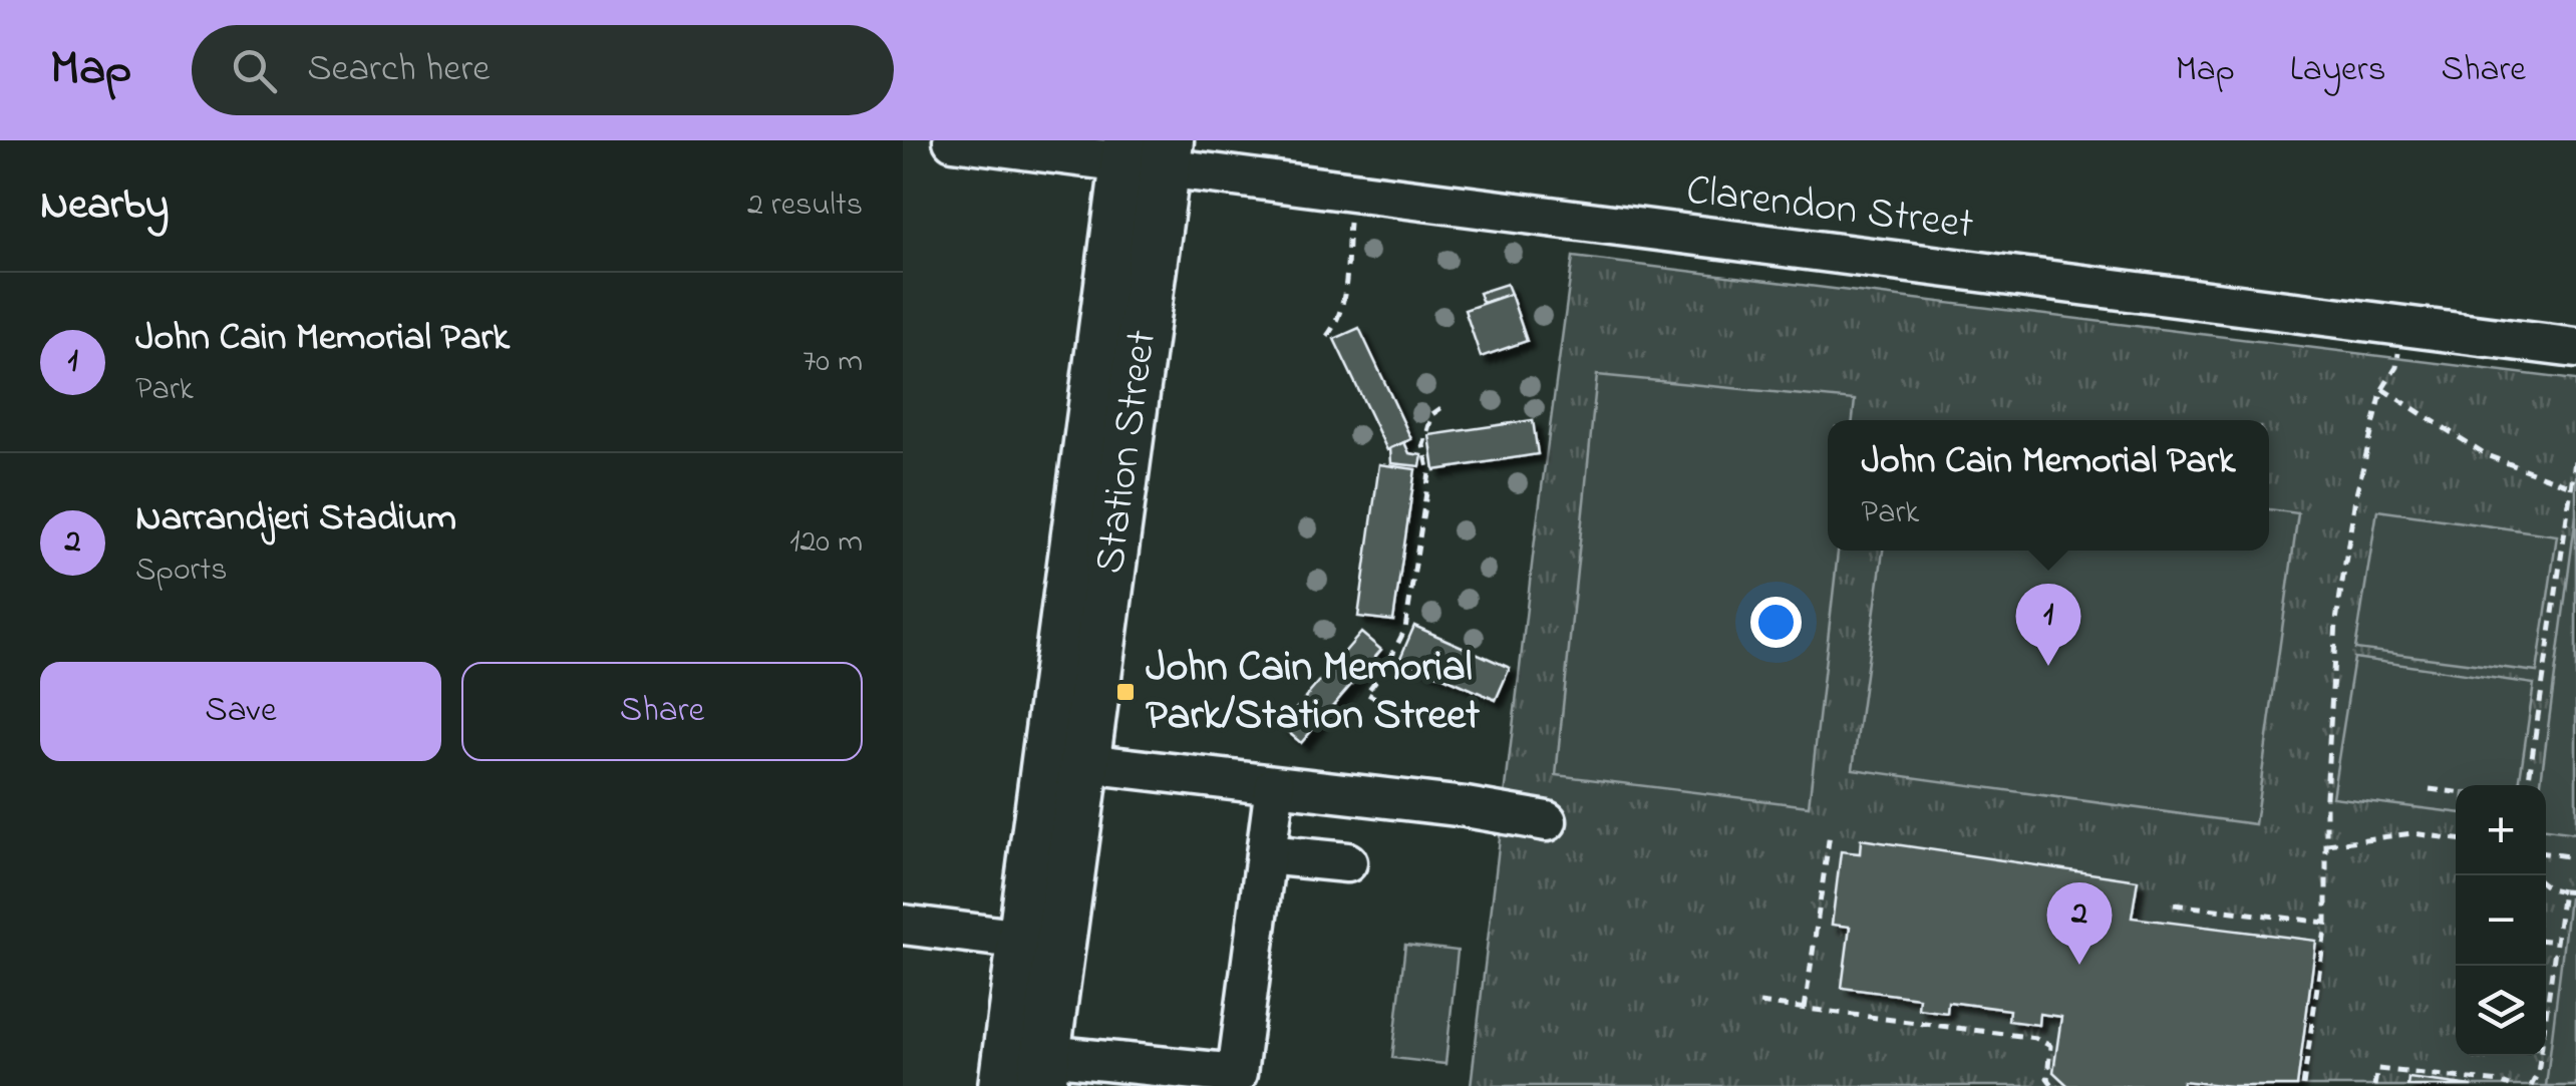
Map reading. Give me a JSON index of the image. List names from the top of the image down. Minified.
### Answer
{"streets":{"main road":["Station Street"],"street":["Clarendon Street"]},"crossings":[["Clarendon Street","Station Street"]],"places":{"transit":["John Cain Memorial Park/Station Street"]},"page":{"header":"Map","search":"Search here","nav":["Map","Layers","Share"],"heading":["Nearby","2 results"],"list":[{"mark":"1","name":"John Cain Memorial Park","note":"Park","value":"70 m"},{"mark":"2","name":"Narrandjeri Stadium","note":"Sports","value":"120 m"}],"popup":["John Cain Memorial Park","Park"],"pins":["1","2"],"buttons":["Save","Share"],"map_buttons":["+","−"]}}
